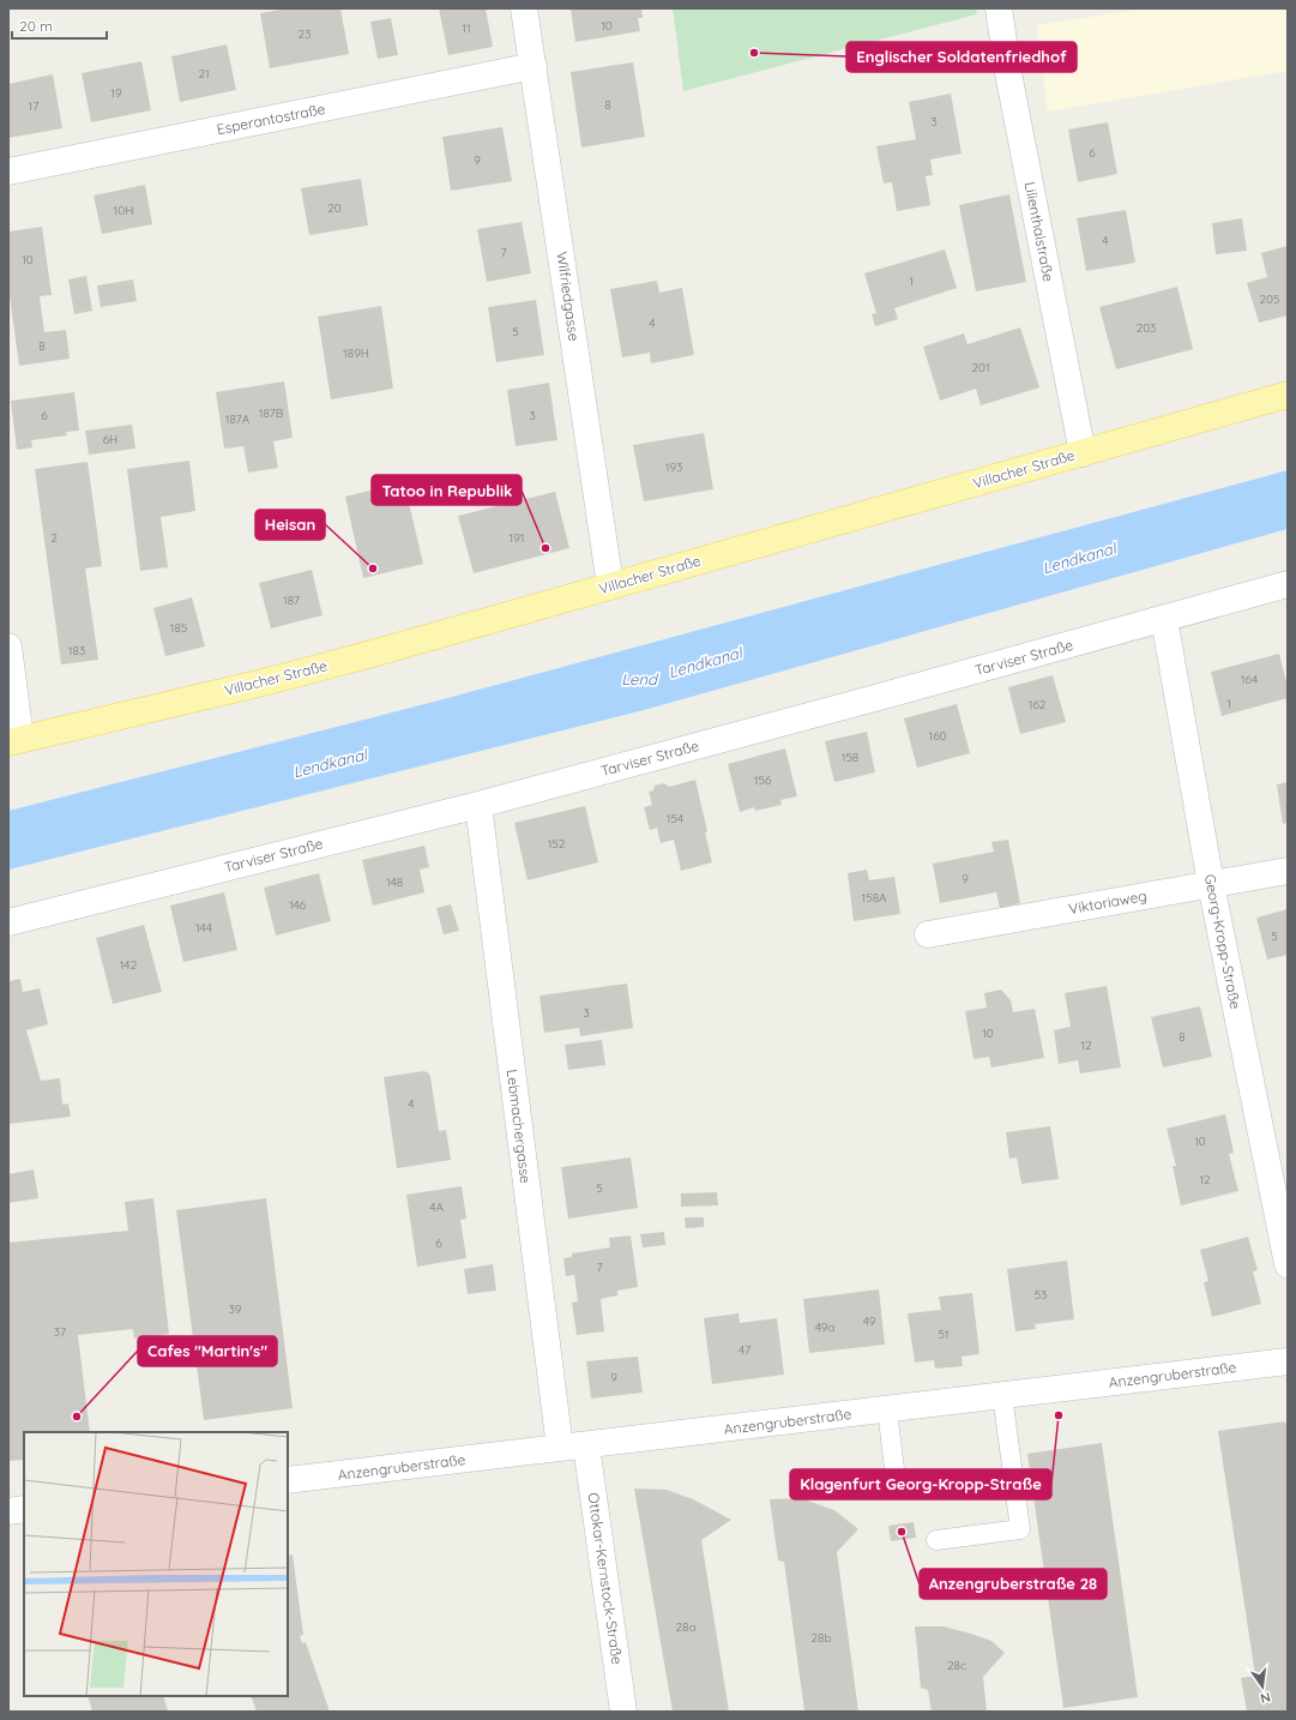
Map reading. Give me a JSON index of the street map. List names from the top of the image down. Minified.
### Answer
{"streets":{"main road":["Villacher Straße"],"street":["Esperantostraße","Lilienthalstraße","Wilfriedgasse","Tarviser Straße","Viktoriaweg","Georg-Kropp-Straße","Lebmachergasse","Anzengruberstraße","Ottokar-Kernstock-Straße"]},"crossings":[["Esperantostraße","Wilfriedgasse"],["Lilienthalstraße","Villacher Straße"],["Wilfriedgasse","Villacher Straße"],["Tarviser Straße","Georg-Kropp-Straße"],["Tarviser Straße","Lebmachergasse"],["Viktoriaweg","Georg-Kropp-Straße"],["Lebmachergasse","Anzengruberstraße"],["Anzengruberstraße","Ottokar-Kernstock-Straße"]],"water":["Lendkanal","Lend"],"places":["Englischer Soldatenfriedhof","Tatoo in Republik","Heisan","Klagenfurt Georg-Kropp-Straße","Cafes \"Martin's\"","Anzengruberstraße 28"],"house_numbers":["10","11","23","21","19","8","17","3","6","9","20","10H","4","7","10","1","205","4","203","5","8","189H","201","187B","6","3","187A","6H","193","2","191","187","185","183","164","1","162","160","158","156","154","152","9","148","158A","146","144","5","142","3","10","8","12","4","10","12","5","4A","6","7","53","39","49","49a","37","51","47","9","28a","28b","28c"],"scale_bar":"20 m","north":"bottom"}
